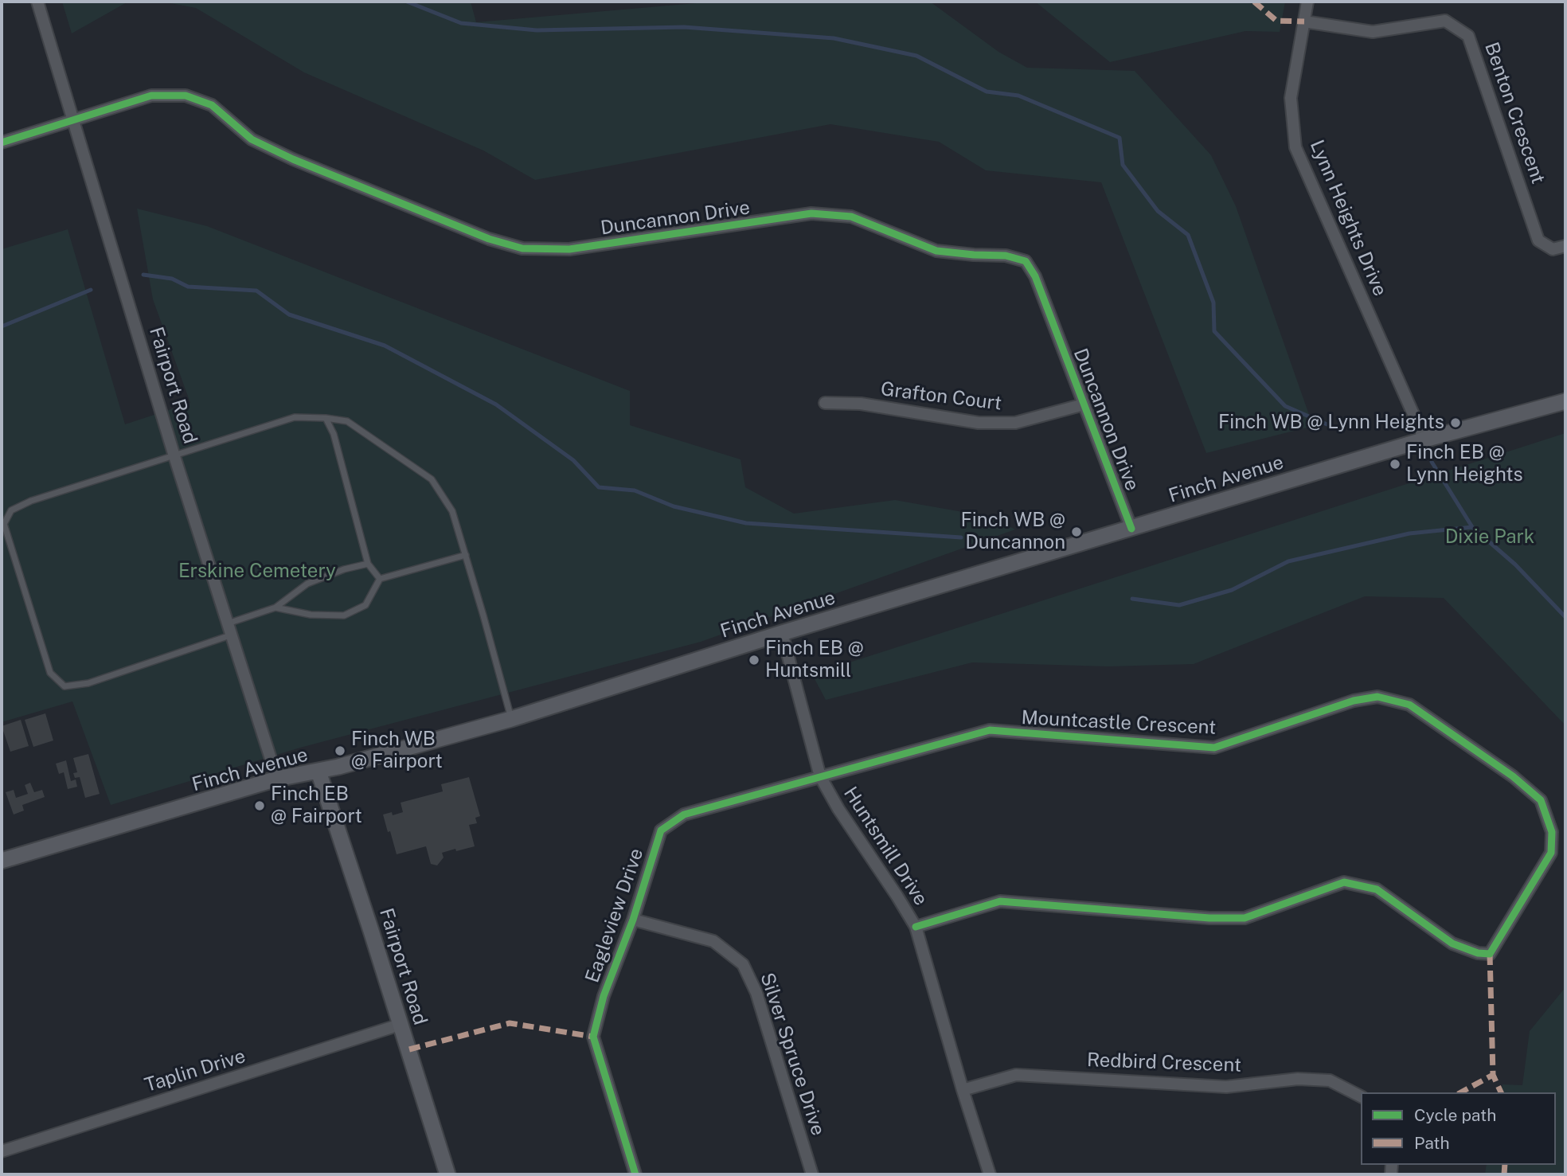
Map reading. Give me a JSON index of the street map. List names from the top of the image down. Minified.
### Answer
{"streets":{"main road":["Fairport Road","Finch Avenue"],"street":["Benton Crescent","Duncannon Drive","Lynn Heights Drive","Grafton Court","Mountcastle Crescent","Huntsmill Drive","Eagleview Drive","Silver Spruce Drive","Redbird Crescent","Taplin Drive"]},"crossings":[["Benton Crescent","Lynn Heights Drive"],["Duncannon Drive","Fairport Road"],["Duncannon Drive","Grafton Court"],["Duncannon Drive","Finch Avenue"],["Lynn Heights Drive","Finch Avenue"],["Fairport Road","Finch Avenue"],["Fairport Road","Taplin Drive"],["Finch Avenue","Huntsmill Drive"],["Mountcastle Crescent","Huntsmill Drive"],["Mountcastle Crescent","Eagleview Drive"],["Huntsmill Drive","Eagleview Drive"],["Huntsmill Drive","Redbird Crescent"],["Eagleview Drive","Silver Spruce Drive"]],"parks":["Dixie Park","Erskine Cemetery"],"places":["Finch WB @ Lynn Heights","Finch EB @ Lynn Heights","Finch WB @ Duncannon","Finch EB @ Huntsmill","Finch WB @ Fairport","Finch EB @ Fairport"],"legend":["Cycle path","Path"]}
